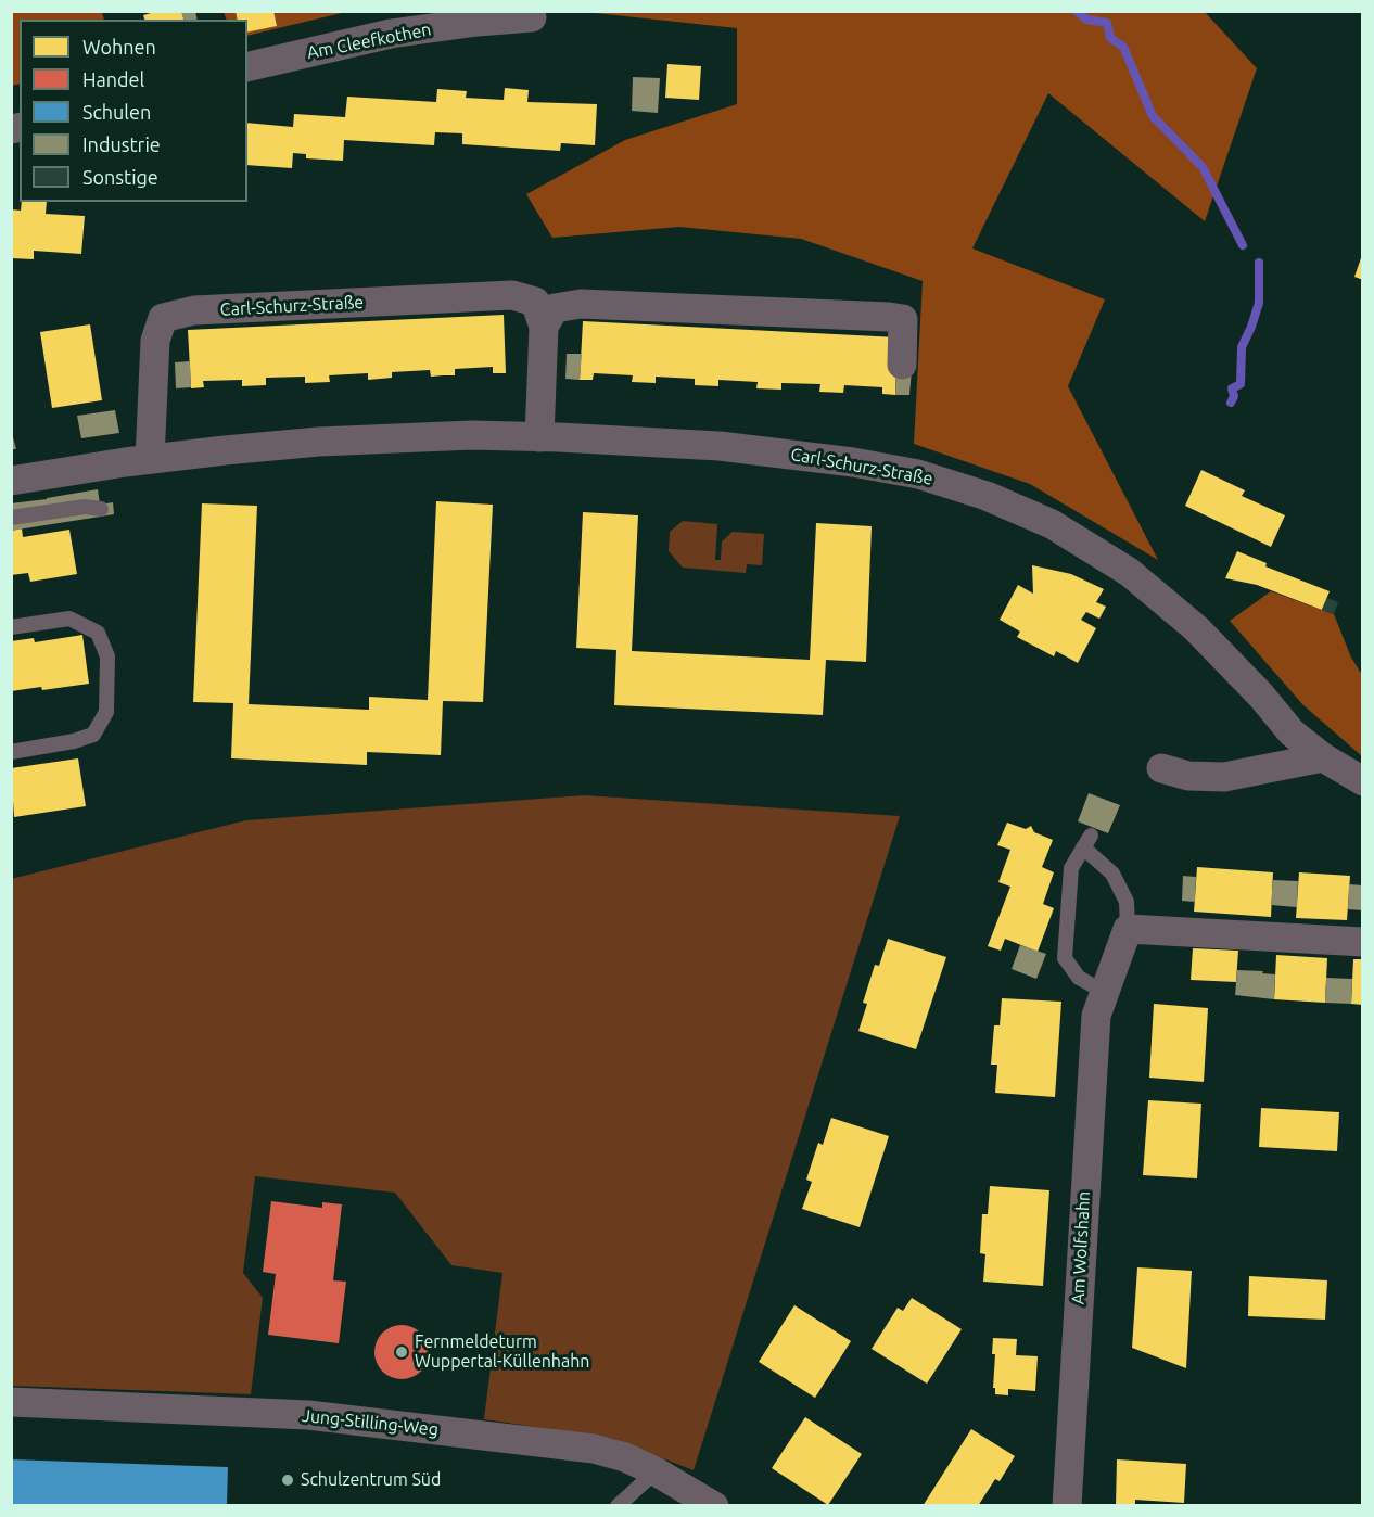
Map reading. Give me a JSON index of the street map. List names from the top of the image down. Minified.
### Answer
{"streets":{"street":["Am Cleefkothen","Carl-Schurz-Straße","Am Wolfshahn","Jung-Stilling-Weg"]},"places":["Fernmeldeturm Wuppertal-Küllenhahn","Schulzentrum Süd"],"legend":["Wohnen","Handel","Schulen","Industrie","Sonstige"]}
